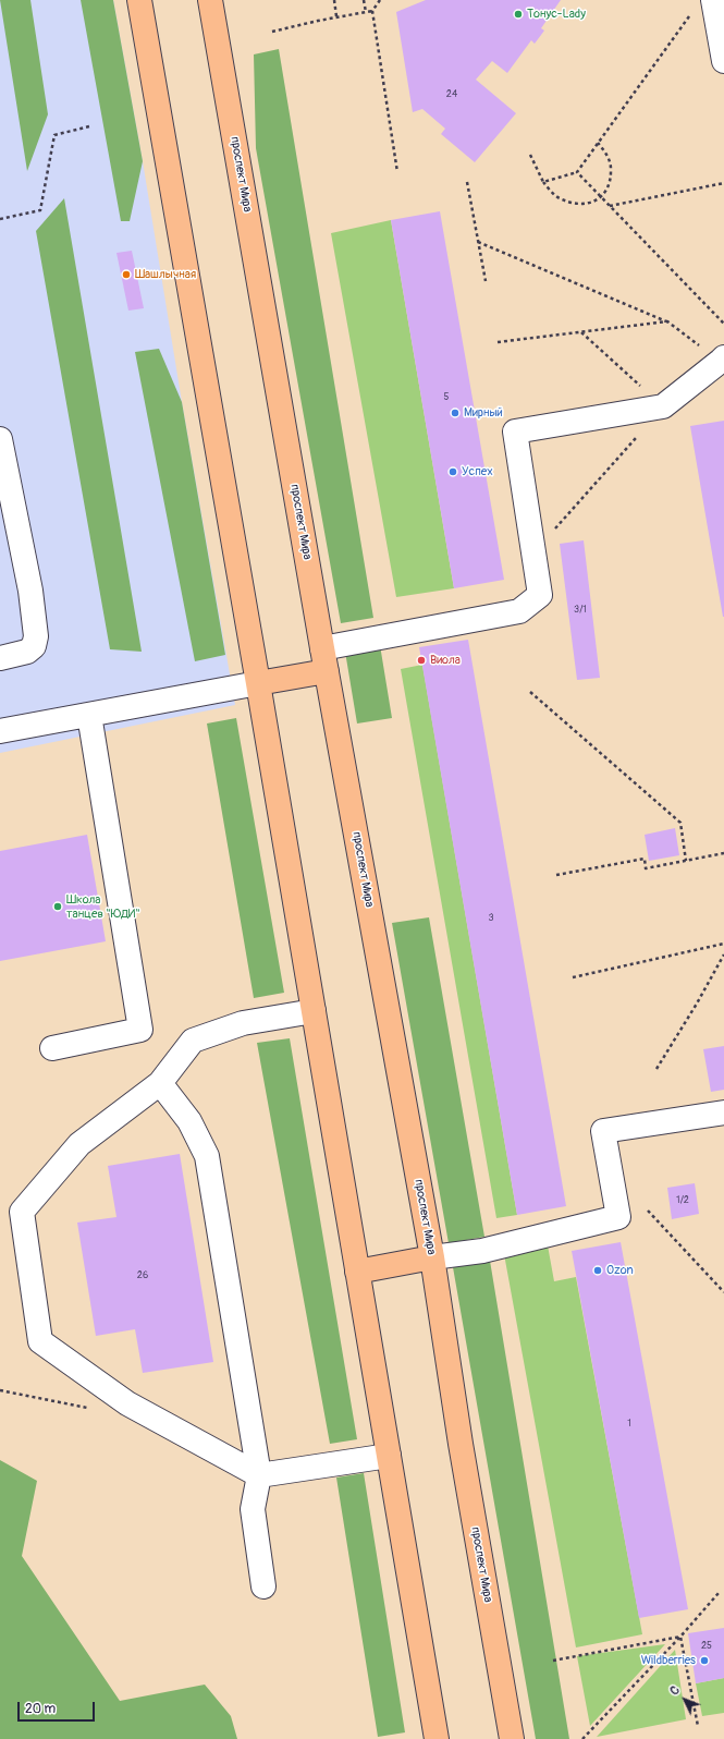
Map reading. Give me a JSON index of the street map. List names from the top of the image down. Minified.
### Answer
{"streets":{"main road":["проспект Мира"]},"places":["Тонус-Lady","Шашлычная","Мирный","Успех","Виола","Школа танцев \"ЮДИ\"","Ozon","Wildberries"],"house_numbers":["24","5","3/1","3","1/2","26","1","25"],"scale_bar":"20 m","north":"top left"}
